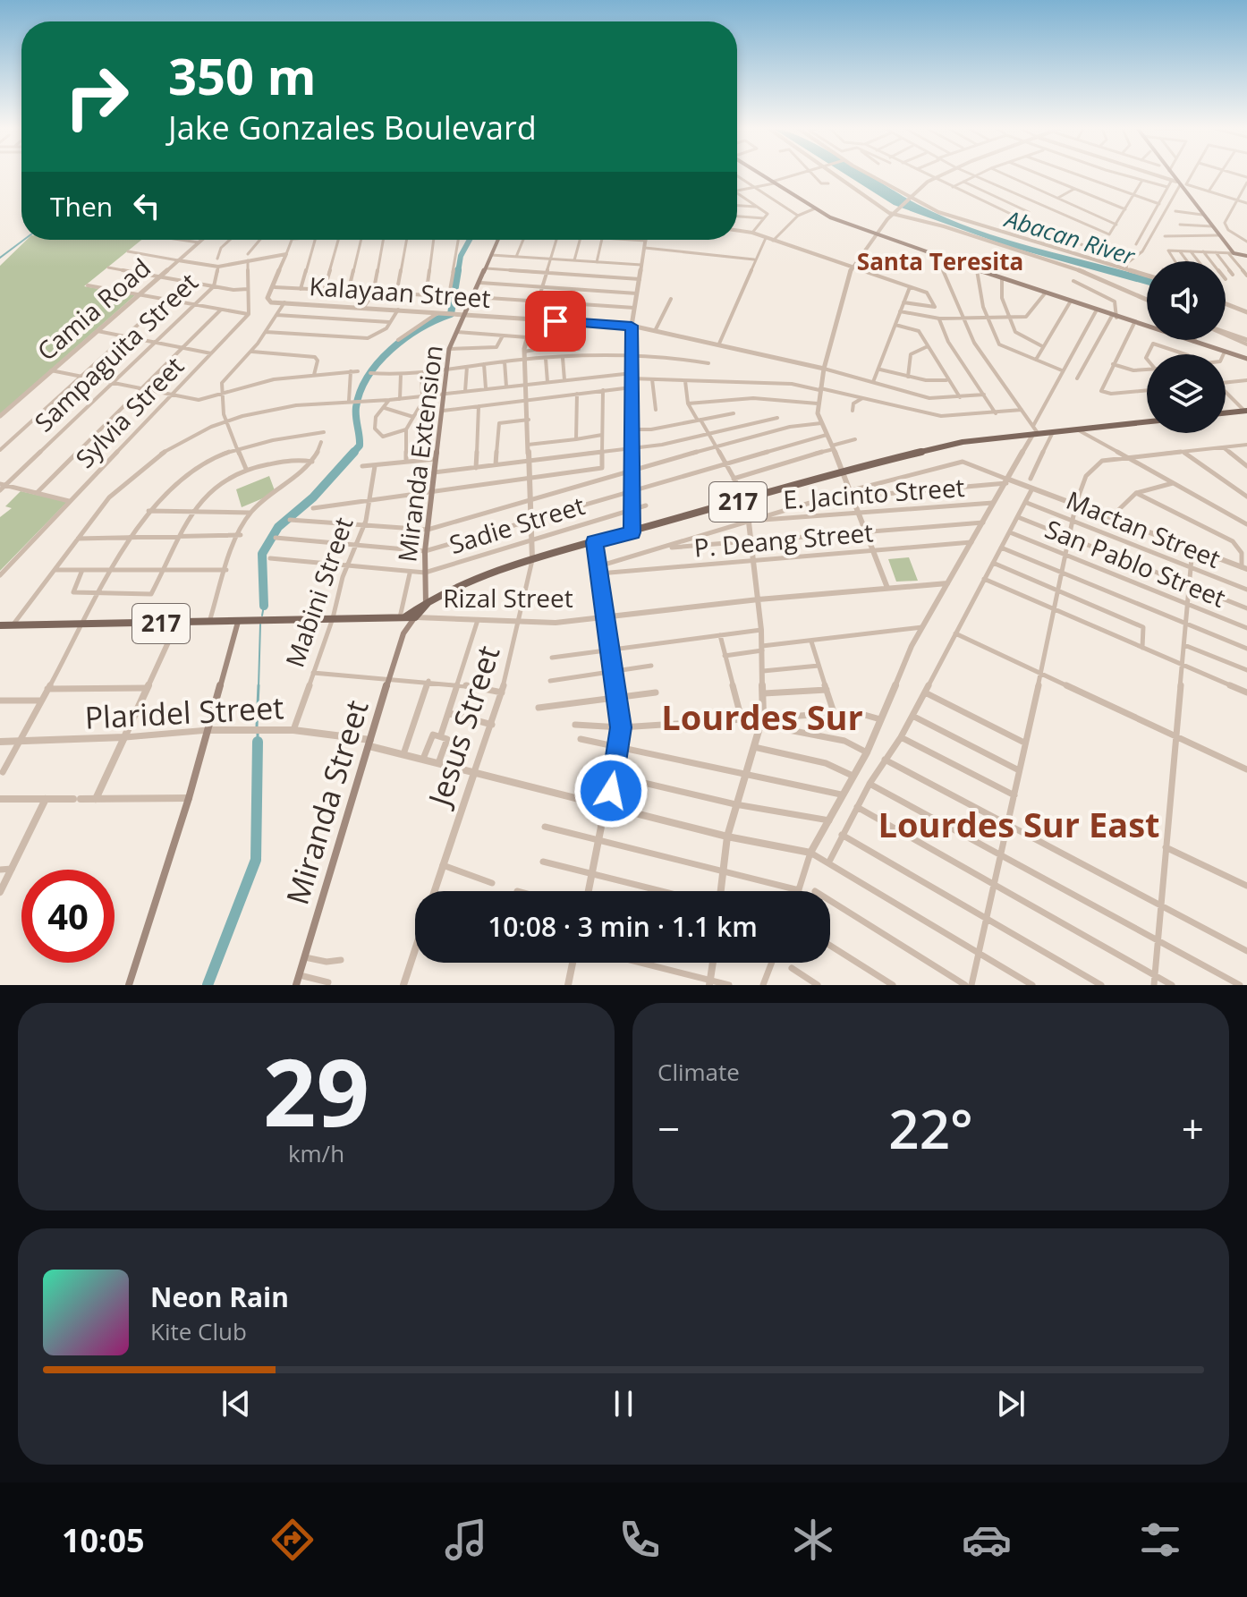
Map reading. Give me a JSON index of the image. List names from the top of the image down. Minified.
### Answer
{"streets":{"main road":["Miranda Extension","217","Rizal Street","Miranda Street"],"street":["Kalayaan Street","Camia Road","Sampaguita Street","Sylvia Street","E. Jacinto Street","Sadie Street","Mactan Street","P. Deang Street","San Pablo Street","Mabini Street","Plaridel Street","Jesus Street"]},"crossings":[["Kalayaan Street","Miranda Extension"],["Miranda Extension","217"],["Miranda Extension","Sadie Street"],["217","Rizal Street"],["217","Jesus Street"],["217","Miranda Street"],["Sadie Street","Mabini Street"],["Mabini Street","Rizal Street"],["Mabini Street","Plaridel Street"],["Rizal Street","Jesus Street"],["Rizal Street","Miranda Street"],["Plaridel Street","Jesus Street"],["Plaridel Street","Miranda Street"]],"districts":["Santa Teresita","Lourdes Sur","Lourdes Sur East"],"water":["Abacan River"],"page":{"turn":["350 m","Jake Gonzales Boulevard"],"then":"Then","limit":"40","trip":"10:08 · 3 min · 1.1 km","tile":[["29","km/h"],"Climate"],"heat":["−","22°","+"],"song":["Neon Rain","Kite Club"],"tabs":"10:05"}}
